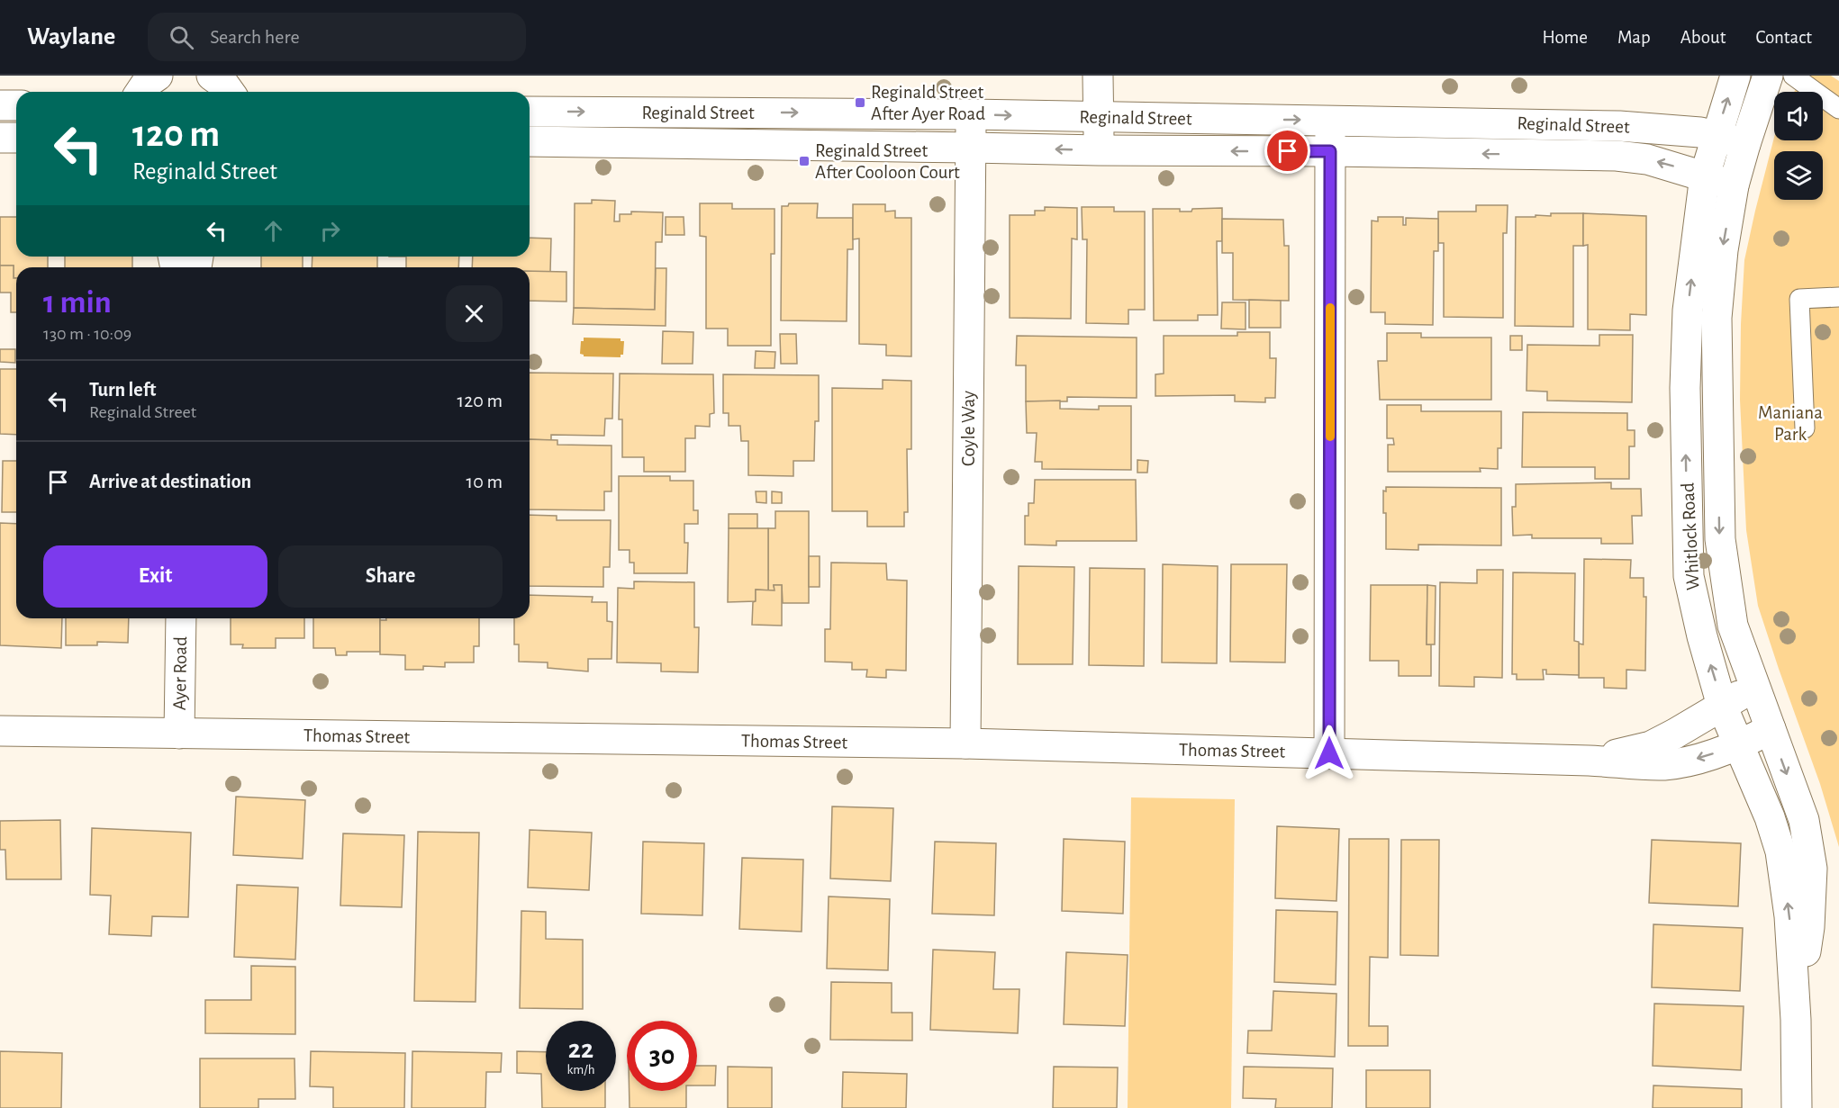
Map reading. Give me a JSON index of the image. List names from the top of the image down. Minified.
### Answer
{"streets":{"street":["Reginald Street","Coyle Way","Whitlock Road","Ayer Road","Thomas Street"]},"crossings":[["Reginald Street","Coyle Way"],["Reginald Street","Whitlock Road"],["Coyle Way","Thomas Street"],["Whitlock Road","Thomas Street"],["Ayer Road","Thomas Street"]],"parks":["Maniana Park"],"places":{"transit":["Reginald Street After Ayer Road","Reginald Street After Cooloon Court"]},"page":{"header":"Waylane","search":"Search here","nav":["Home","Map","About","Contact"],"turn":["120 m","Reginald Street"],"heading":["1 min","130 m · 10:09"],"list":[{"name":"Turn left","note":"Reginald Street","value":"120 m"},{"name":"Arrive at destination","value":"10 m"}],"buttons":["Exit","Share"],"speed":"22 km/h","limit":"30"}}
